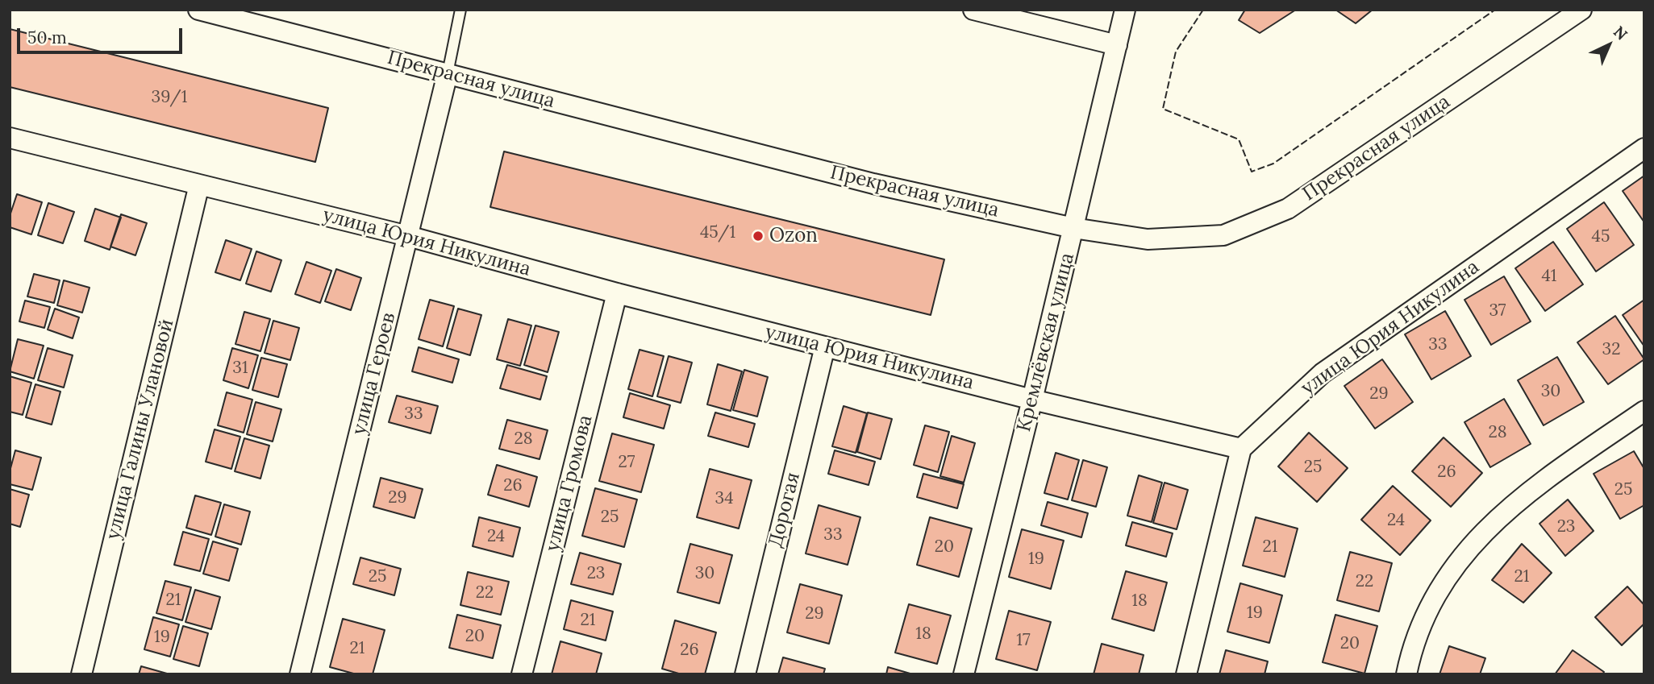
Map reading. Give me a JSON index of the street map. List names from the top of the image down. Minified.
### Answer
{"streets":{"street":["Прекрасная улица","улица Юрия Никулина","Кремлёвская улица","улица Героев","улица Галины Улановой","улица Громова","Дорогая"]},"crossings":[["Прекрасная улица","Кремлёвская улица"],["Прекрасная улица","улица Героев"],["улица Юрия Никулина","Кремлёвская улица"],["улица Юрия Никулина","улица Героев"],["улица Юрия Никулина","улица Галины Улановой"],["улица Юрия Никулина","улица Громова"],["улица Юрия Никулина","Дорогая"]],"places":["Ozon"],"house_numbers":["39/1","45/1","45","41","37","33","32","31","30","29","33","28","28","27","25","26","26","25","29","34","25","24","23","33","24","20","21","19","23","30","25","21","22","22","21","18","19","29","21","18","20","19","17","20","21","26"],"scale_bar":"50 m","north":"top right"}
